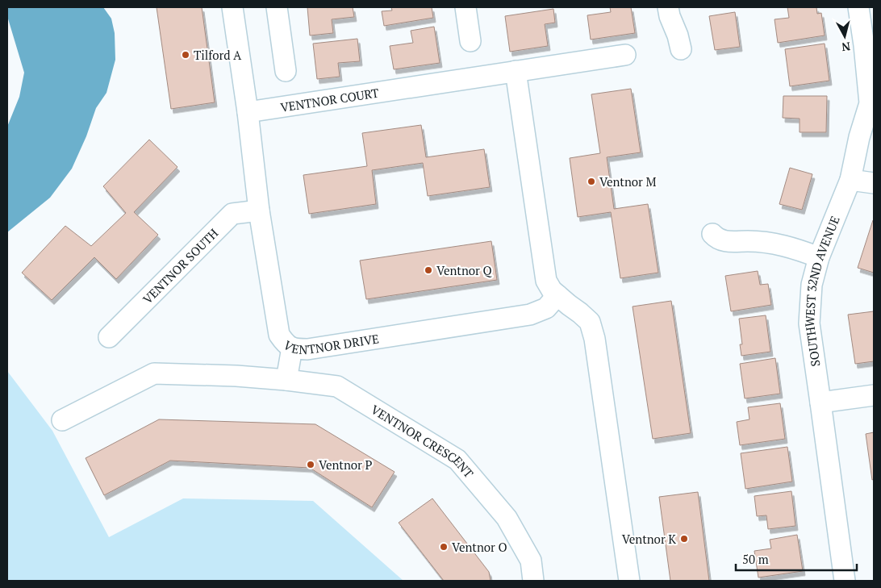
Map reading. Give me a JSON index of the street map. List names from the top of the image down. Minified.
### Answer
{"streets":{"street":["VENTNOR COURT","VENTNOR SOUTH","SOUTHWEST 32ND AVENUE","VENTNOR DRIVE","VENTNOR CRESCENT"]},"crossings":[["VENTNOR COURT","VENTNOR DRIVE"],["VENTNOR SOUTH","VENTNOR DRIVE"]],"places":["Tilford A","Ventnor M","Ventnor Q","Ventnor P","Ventnor K","Ventnor O"],"scale_bar":"50 m","north":"bottom"}
